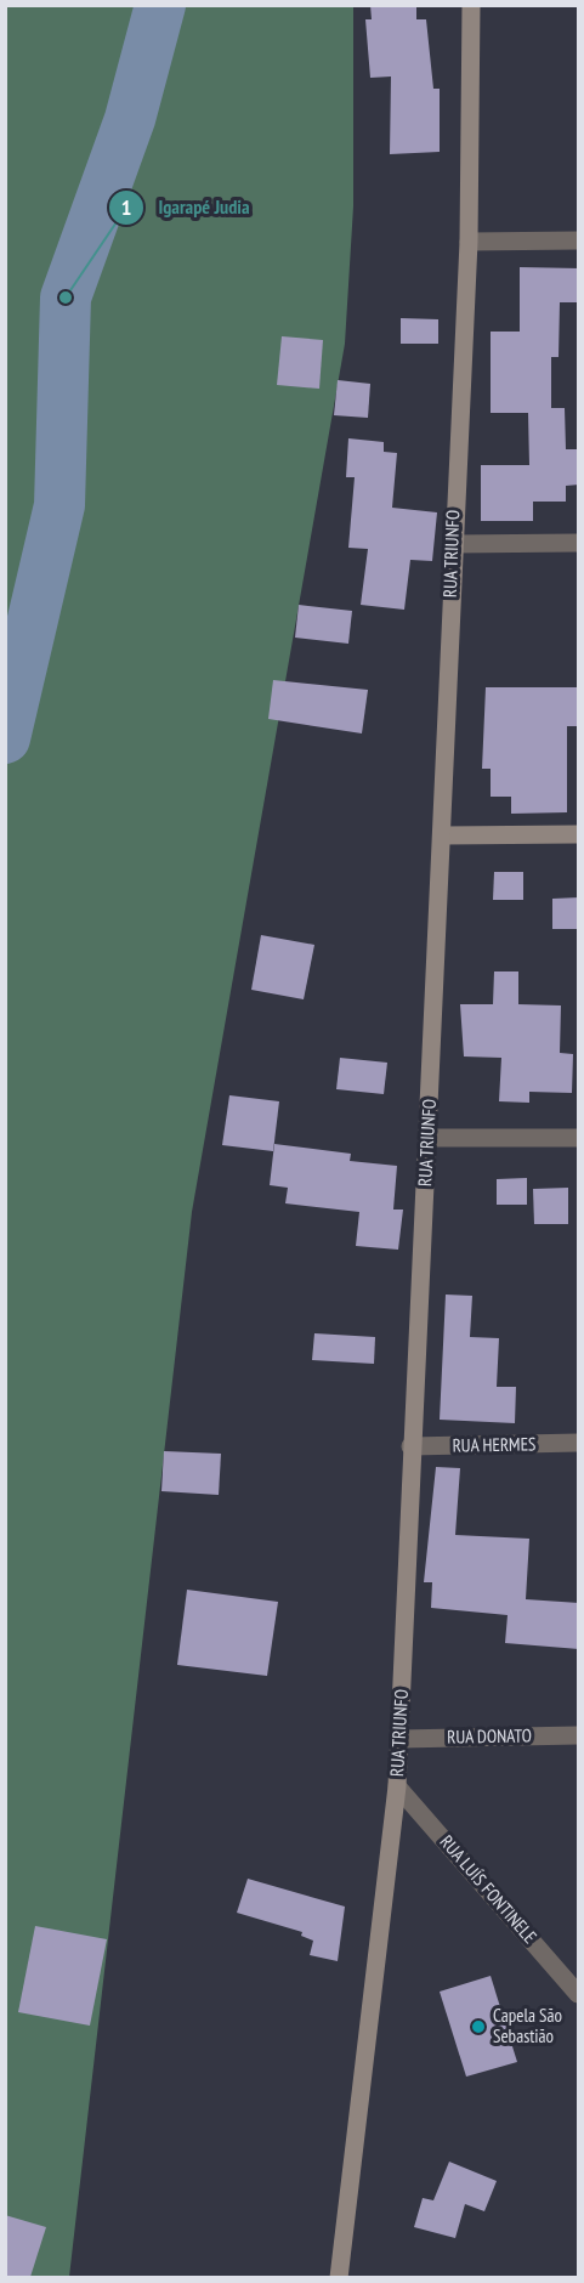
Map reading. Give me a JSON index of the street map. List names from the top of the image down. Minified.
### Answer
{"streets":{"street":["RUA TRIUNFO","RUA HERMES","RUA DONATO","RUA LUÍS FONTINELE"]},"crossings":[["RUA TRIUNFO","RUA HERMES"],["RUA TRIUNFO","RUA DONATO"],["RUA TRIUNFO","RUA LUÍS FONTINELE"]],"places":["Igarapé Judia","Capela São Sebastião"]}
